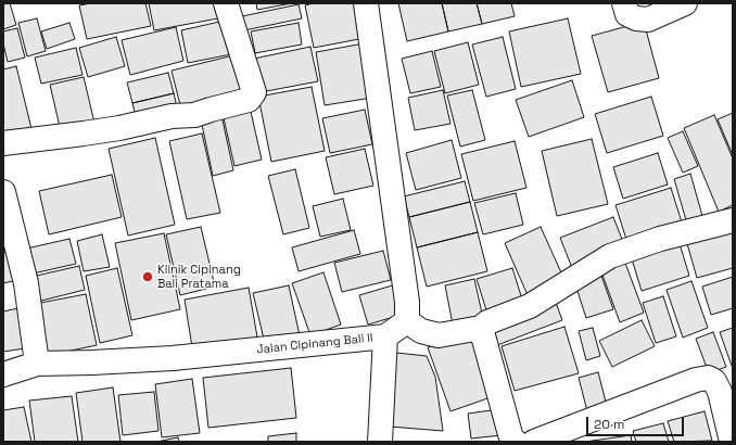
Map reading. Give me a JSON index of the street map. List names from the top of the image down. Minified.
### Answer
{"streets":{"street":["Jalan Cipinang Bali II"]},"places":["Klinik Cipinang Bali Pratama"],"scale_bar":"20 m"}
